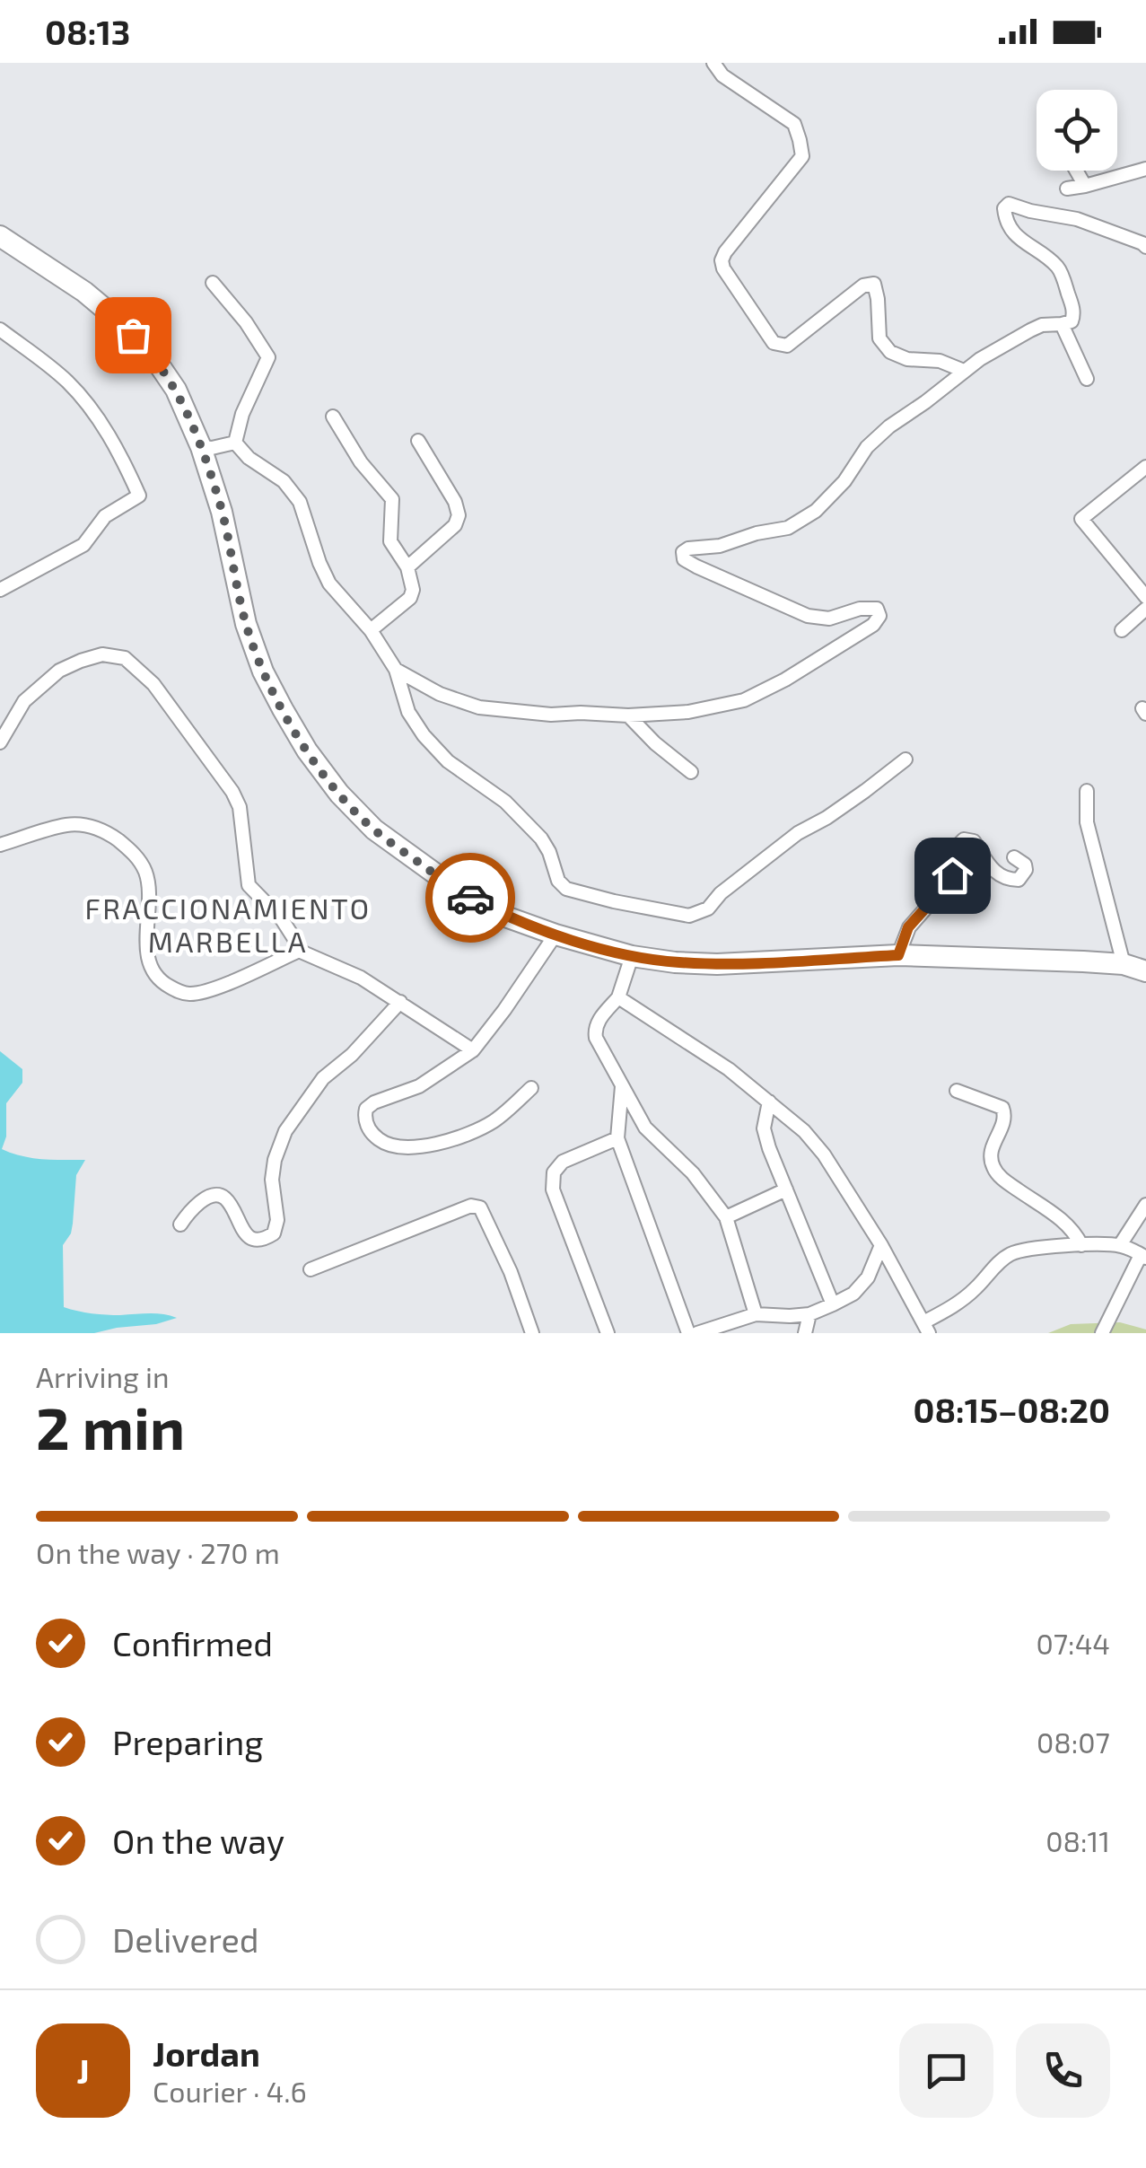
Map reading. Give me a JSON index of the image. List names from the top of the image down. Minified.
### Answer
{"districts":["FRACCIONAMIENTO MARBELLA"],"page":{"status":"08:13","heading":["2 min","Arriving in","08:15–08:20"],"panel":["Jordan","Courier · 4.6"],"bar":"On the way · 270 m","list":[["Confirmed","07:44"],["Preparing","08:07"],["On the way","08:11"],"Delivered"],"round":"J"}}
